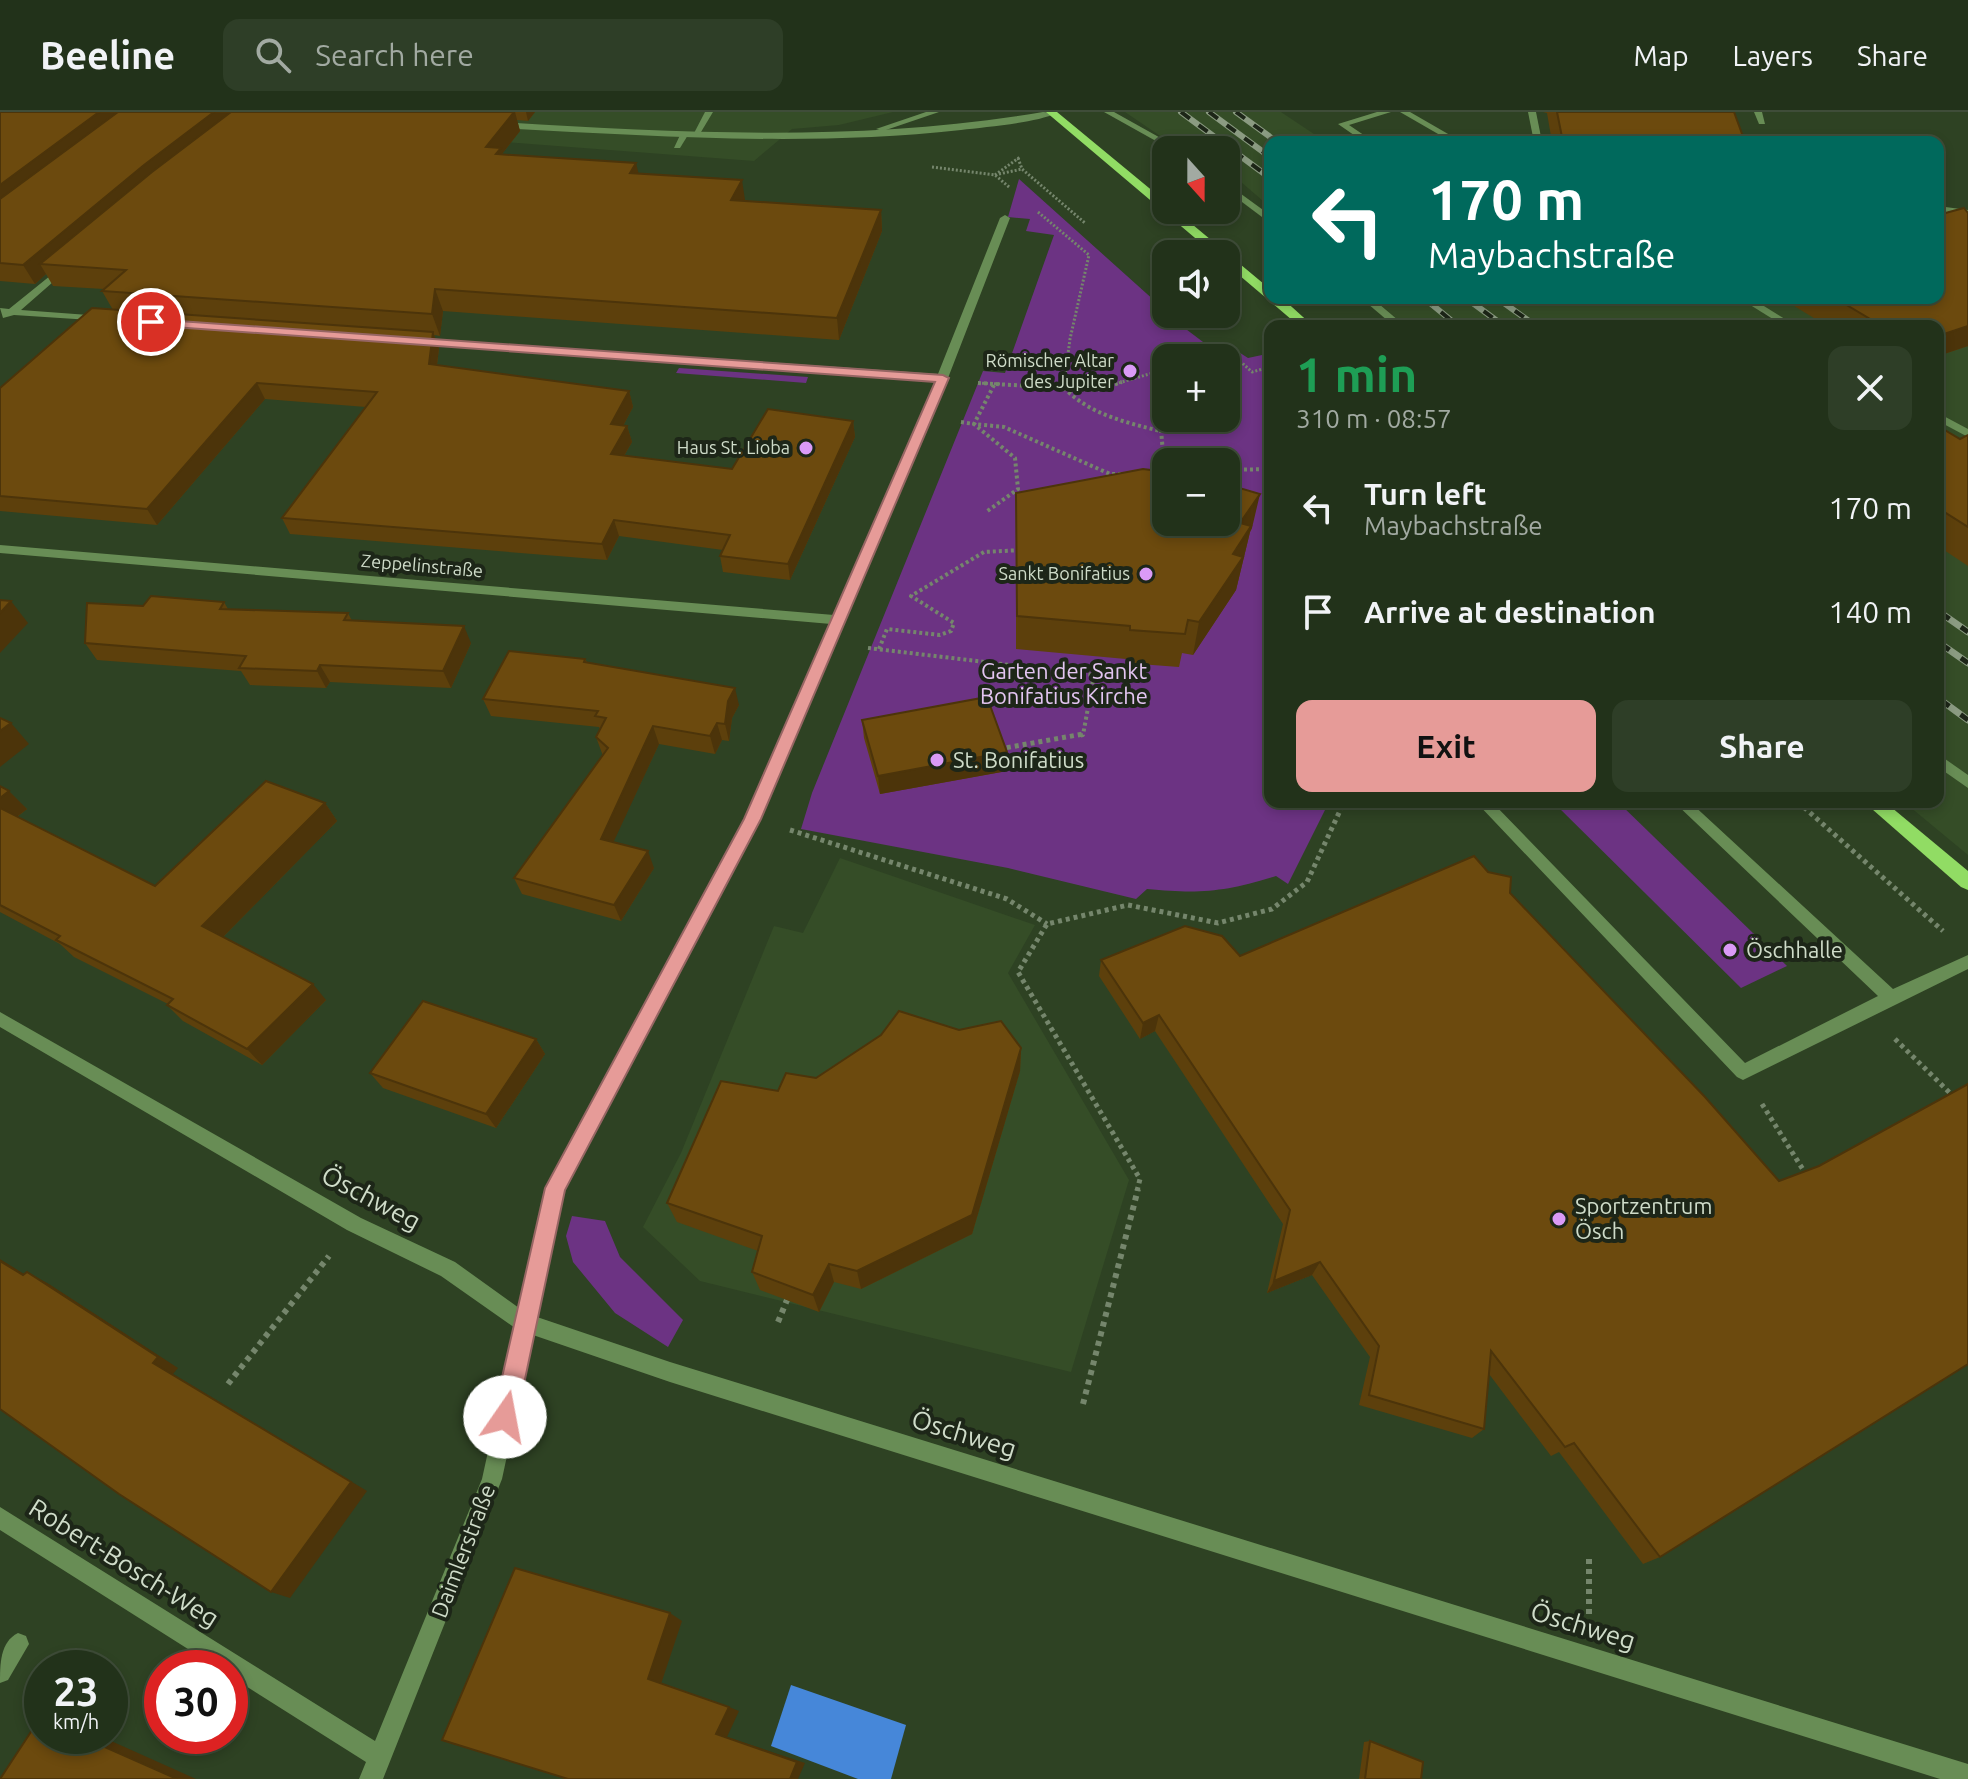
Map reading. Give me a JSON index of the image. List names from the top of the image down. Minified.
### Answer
{"streets":{"street":["Zeppelinstraße","Öschweg","Daimlerstraße","Robert-Bosch-Weg"]},"crossings":[["Zeppelinstraße","Daimlerstraße"],["Öschweg","Daimlerstraße"],["Daimlerstraße","Robert-Bosch-Weg"]],"parks":["Garten der Sankt Bonifatius Kirche"],"places":["Römischer Altar des Jupiter","Haus St. Lioba","Sankt Bonifatius","St. Bonifatius","Öschhalle","Sportzentrum Ösch"],"north":"bottom","page":{"header":"Beeline","search":"Search here","nav":["Map","Layers","Share"],"map_buttons":["+","−"],"turn":["170 m","Maybachstraße"],"heading":["1 min","310 m · 08:57"],"list":[{"name":"Turn left","note":"Maybachstraße","value":"170 m"},{"name":"Arrive at destination","value":"140 m"}],"buttons":["Exit","Share"],"speed":"23 km/h","limit":"30"}}
